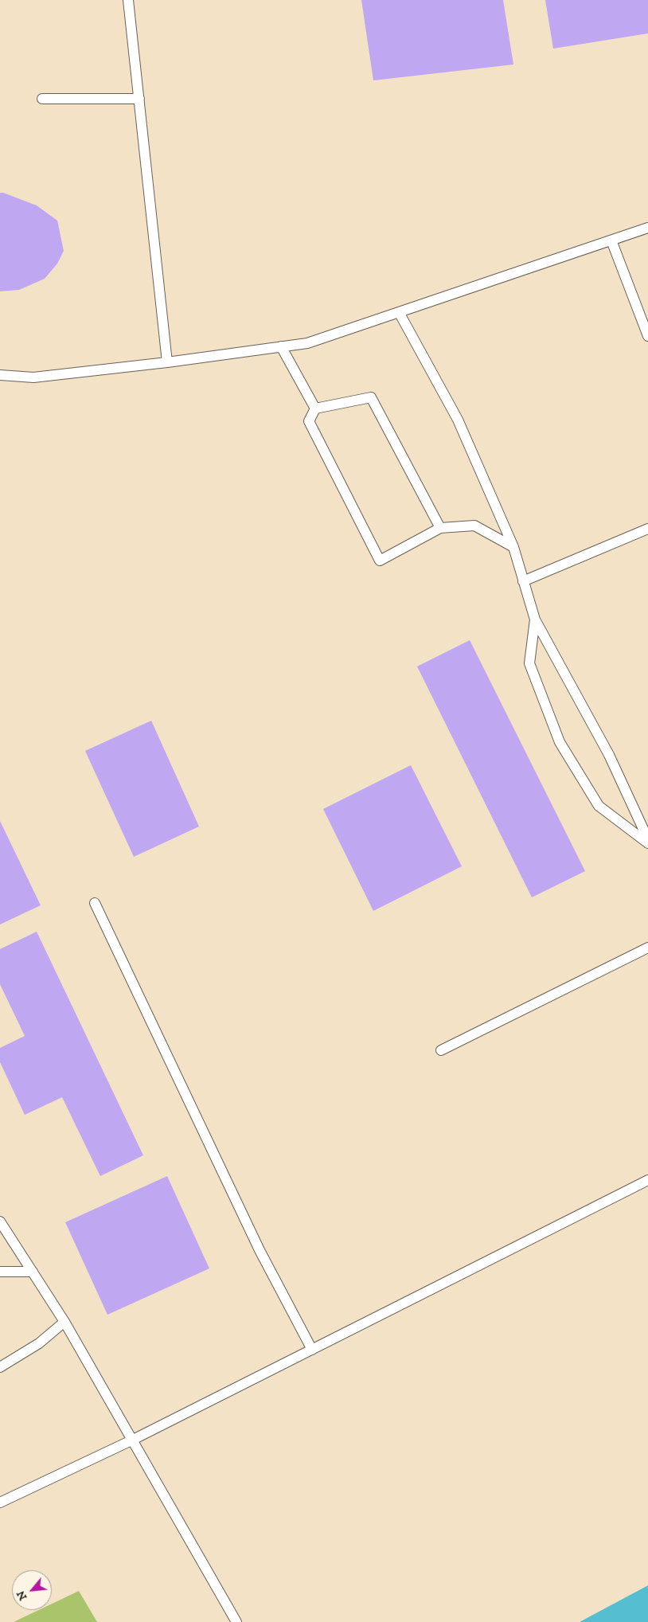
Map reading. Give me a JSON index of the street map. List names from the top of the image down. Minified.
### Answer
{"north":"bottom left"}
